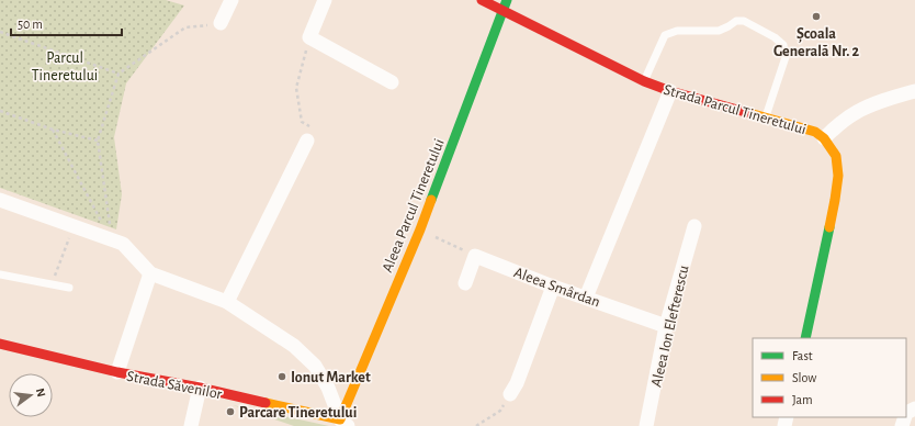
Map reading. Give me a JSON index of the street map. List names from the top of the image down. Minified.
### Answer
{"streets":{"street":["Strada Parcul Tineretului","Aleea Parcul Tineretului","Aleea Smârdan","Aleea Ion Elefterescu","Strada Săvenilor"]},"crossings":[["Strada Parcul Tineretului","Aleea Parcul Tineretului"],["Aleea Parcul Tineretului","Strada Săvenilor"],["Aleea Smârdan","Aleea Ion Elefterescu"]],"parks":["Parcul Tineretului"],"places":["Școala Generală Nr. 2","Ionut Market","Parcare Tineretului"],"legend":["Fast","Slow","Jam"],"scale_bar":"50 m","north":"right"}
